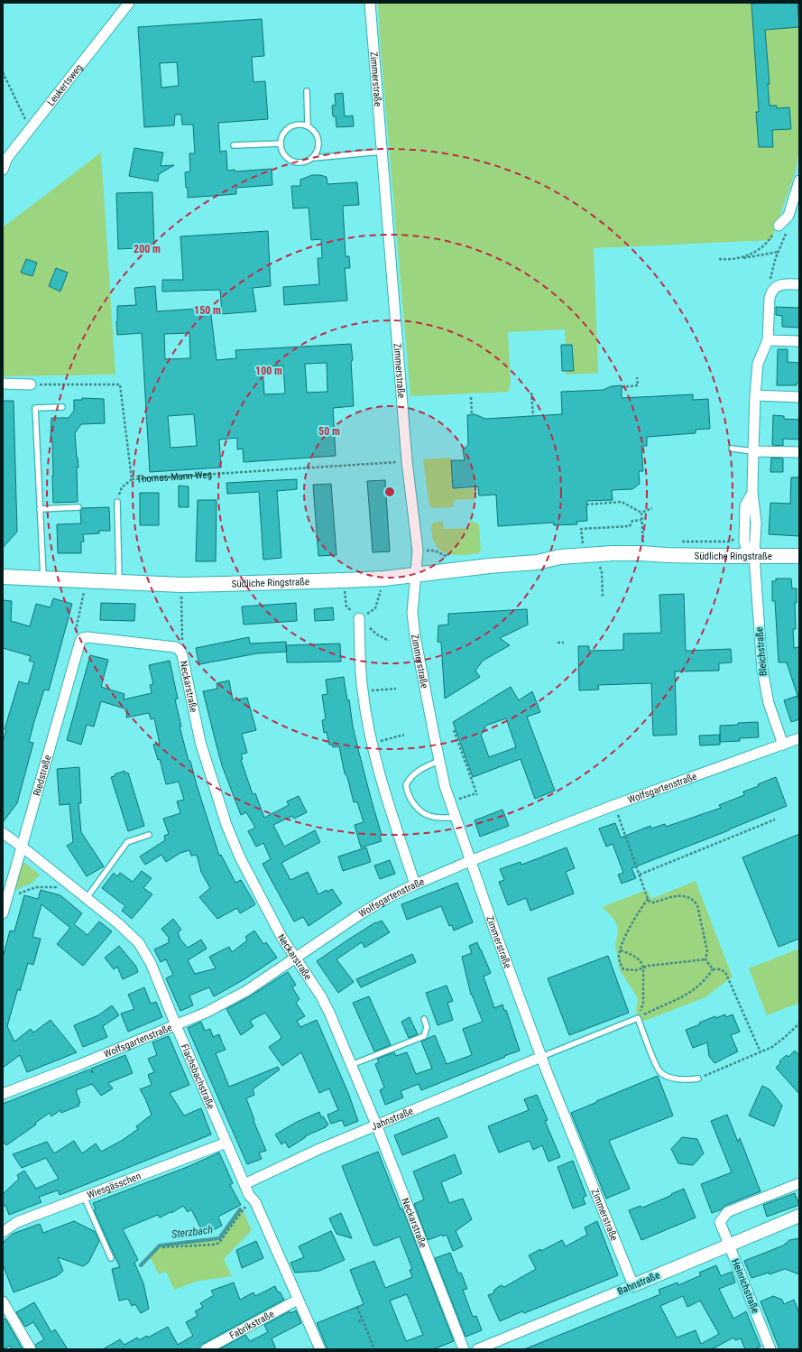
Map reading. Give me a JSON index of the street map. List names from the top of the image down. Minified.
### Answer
{"streets":{"main road":["Südliche Ringstraße"],"street":["Zimmerstraße","Leukertsweg","Bleichstraße","Neckarstraße","Riedstraße","Wolfsgartenstraße","Flachsbachstraße","Jahnstraße","Wiesgässchen","Bahnstraße","Heinrichstraße","Fabrikstraße"],"path":["Thomas-Mann-Weg"]},"crossings":[["Zimmerstraße","Thomas-Mann-Weg"],["Zimmerstraße","Südliche Ringstraße"],["Zimmerstraße","Wolfsgartenstraße"],["Zimmerstraße","Jahnstraße"],["Zimmerstraße","Bahnstraße"],["Südliche Ringstraße","Bleichstraße"],["Bleichstraße","Wolfsgartenstraße"],["Neckarstraße","Riedstraße"],["Neckarstraße","Wolfsgartenstraße"],["Neckarstraße","Jahnstraße"],["Riedstraße","Flachsbachstraße"],["Wolfsgartenstraße","Flachsbachstraße"],["Flachsbachstraße","Jahnstraße"],["Flachsbachstraße","Wiesgässchen"],["Flachsbachstraße","Fabrikstraße"],["Bahnstraße","Heinrichstraße"]],"water":["Sterzbach"],"rings":["200 m","150 m","100 m","50 m"]}
